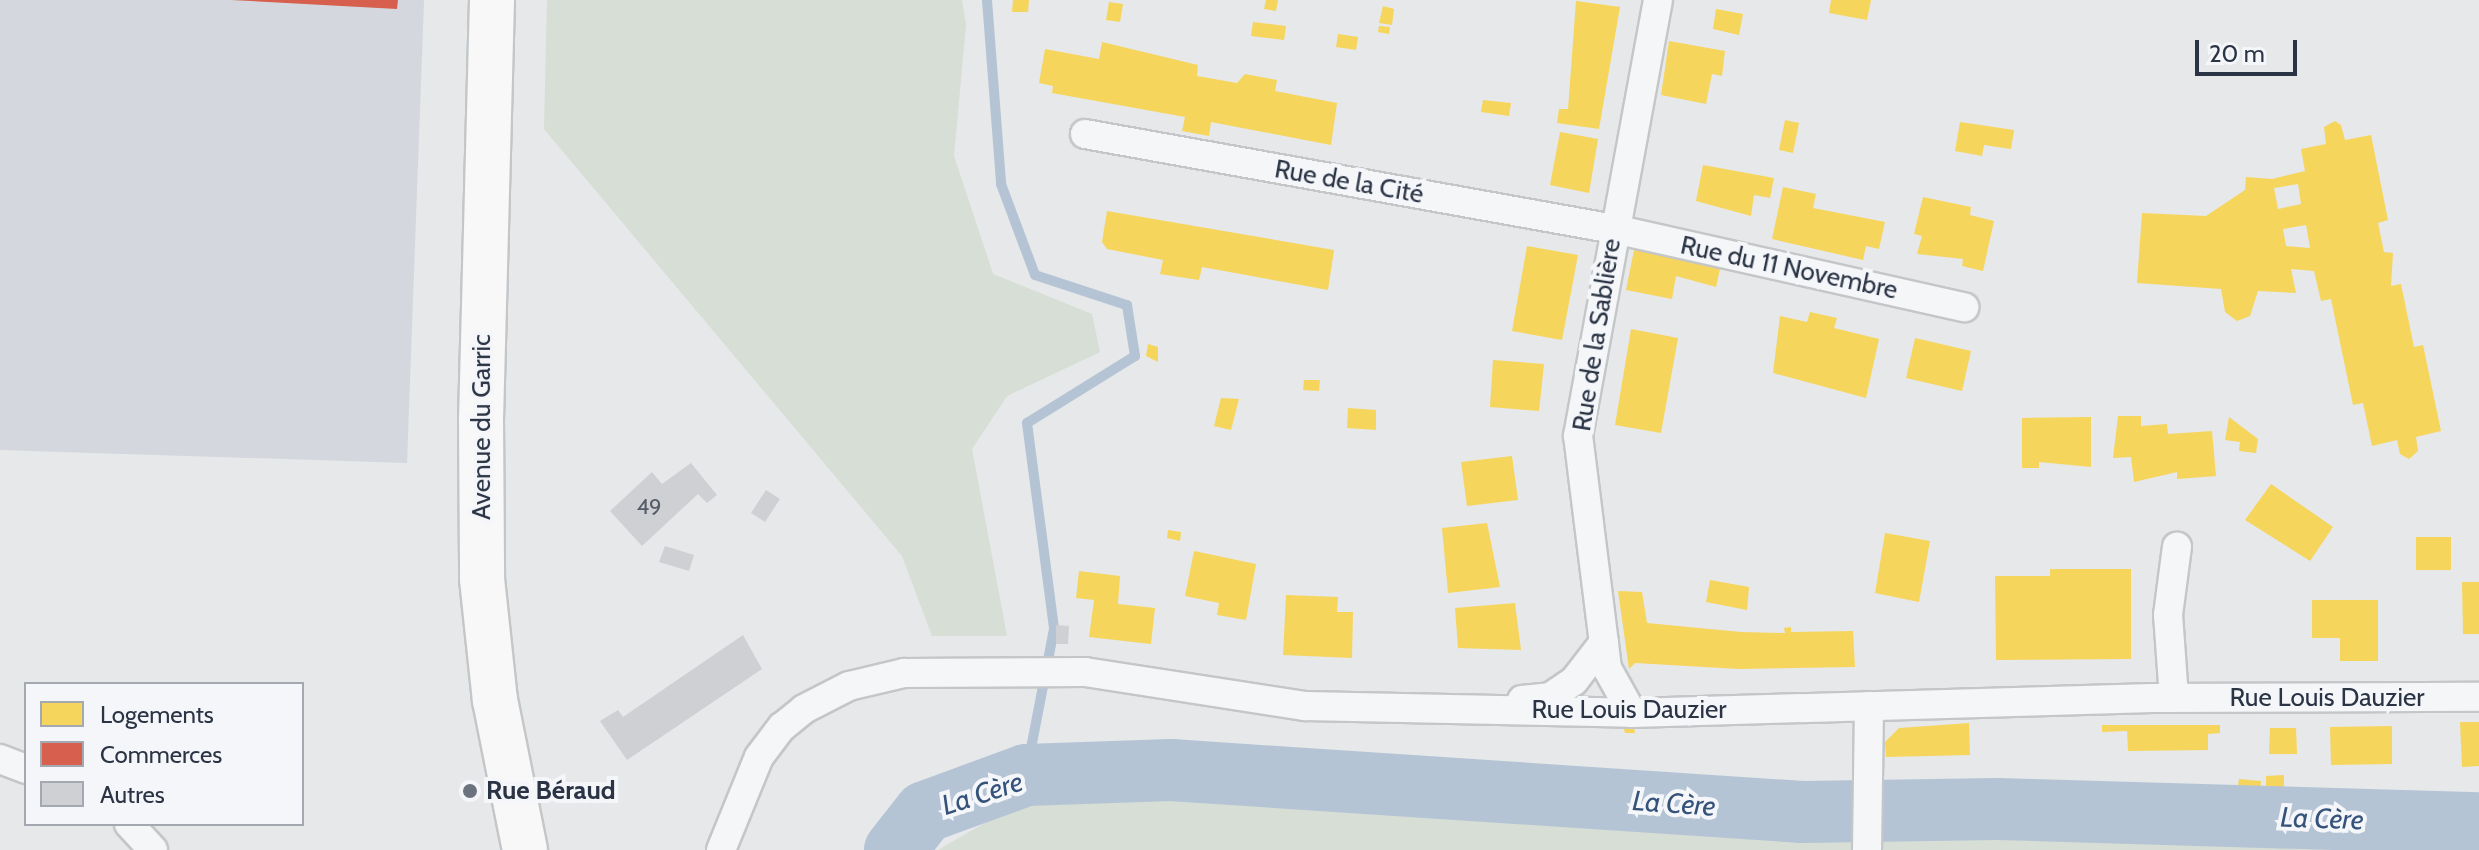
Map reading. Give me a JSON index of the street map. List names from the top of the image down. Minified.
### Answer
{"streets":{"main road":["Avenue du Garric"],"street":["Rue de la Cité","Rue du 11 Novembre","Rue de la Sablière","Rue Louis Dauzier"]},"crossings":[["Rue de la Cité","Rue du 11 Novembre"],["Rue de la Cité","Rue de la Sablière"],["Rue du 11 Novembre","Rue de la Sablière"],["Rue de la Sablière","Rue Louis Dauzier"]],"water":["La Cère"],"places":["Rue Béraud"],"house_numbers":["49"],"legend":["Logements","Commerces","Autres"],"scale_bar":"20 m"}
